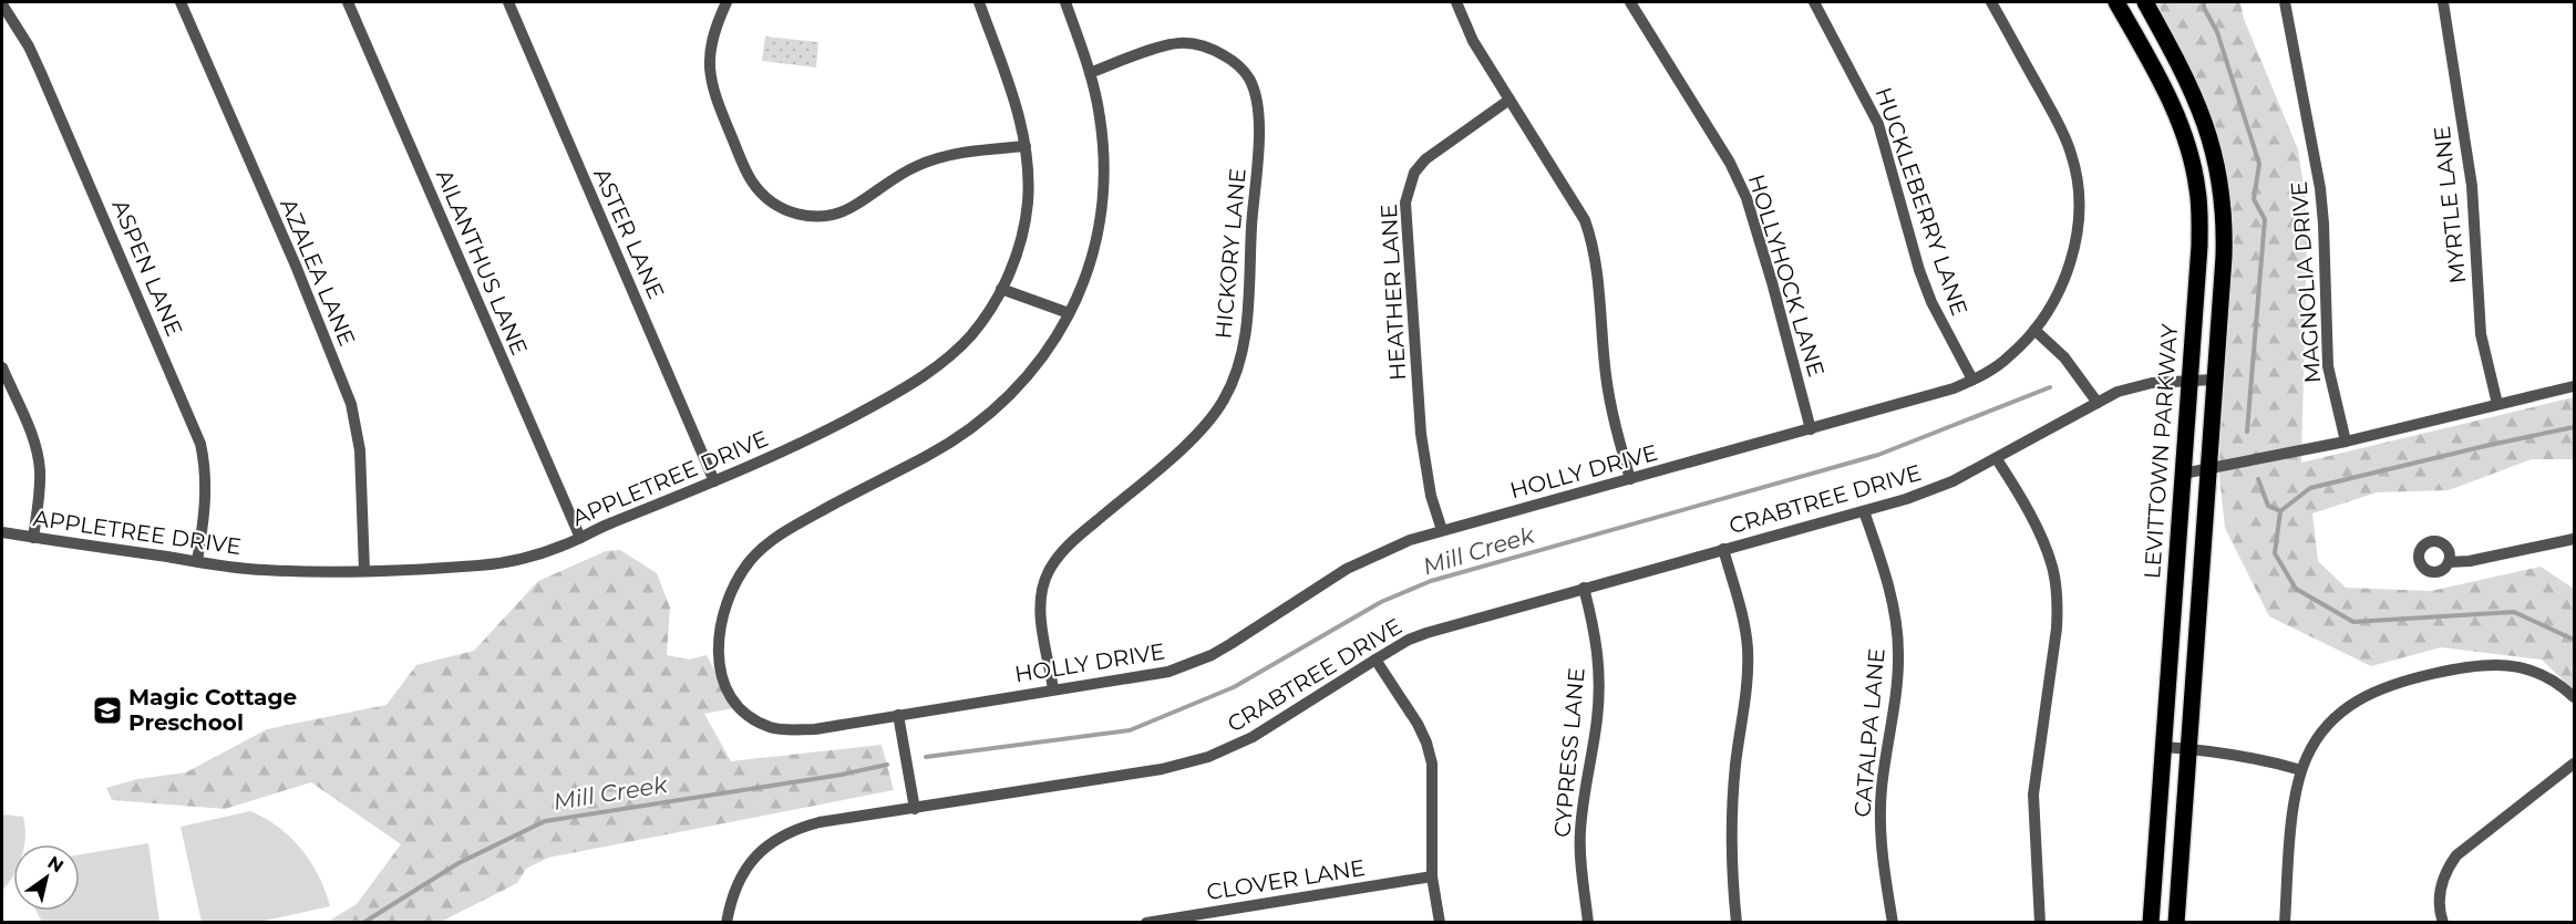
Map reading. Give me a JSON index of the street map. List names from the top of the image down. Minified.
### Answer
{"streets":{"main road":["LEVITTOWN PARKWAY"],"street":["HUCKLEBERRY LANE","MYRTLE LANE","ASTER LANE","HICKORY LANE","AILANTHUS LANE","ASPEN LANE","AZALEA LANE","HOLLYHOCK LANE","MAGNOLIA DRIVE","HEATHER LANE","HOLLY DRIVE","APPLETREE DRIVE","CRABTREE DRIVE","CATALPA LANE","CYPRESS LANE","CLOVER LANE"]},"crossings":[["HUCKLEBERRY LANE","HOLLY DRIVE"],["ASTER LANE","APPLETREE DRIVE"],["HICKORY LANE","HOLLY DRIVE"],["AILANTHUS LANE","APPLETREE DRIVE"],["ASPEN LANE","APPLETREE DRIVE"],["AZALEA LANE","APPLETREE DRIVE"],["HOLLYHOCK LANE","HOLLY DRIVE"],["HEATHER LANE","HOLLY DRIVE"],["LEVITTOWN PARKWAY","CRABTREE DRIVE"],["CRABTREE DRIVE","CATALPA LANE"],["CRABTREE DRIVE","CYPRESS LANE"]],"water":["Mill Creek"],"places":{"school or university":["Magic Cottage Preschool"]},"north":"top right"}
